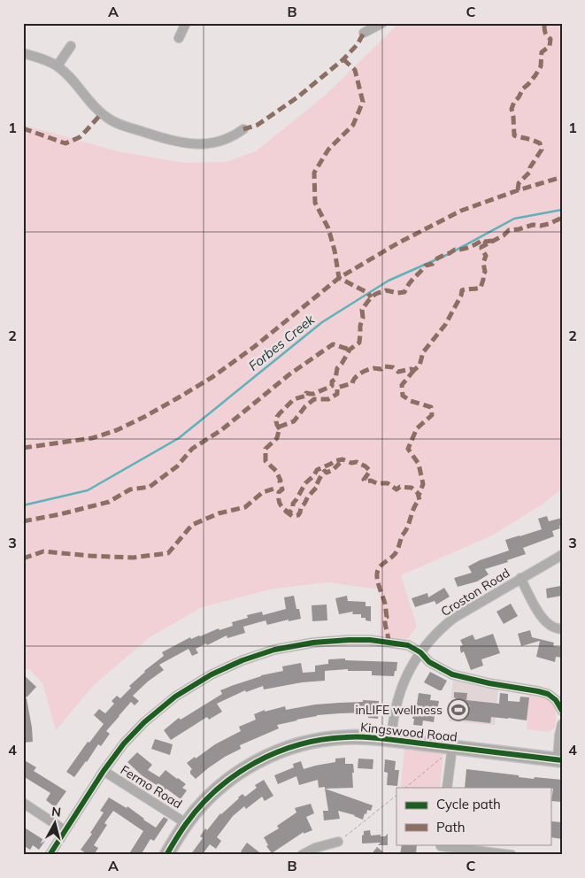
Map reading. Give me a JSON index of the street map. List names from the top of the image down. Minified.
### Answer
{"streets":{"street":["Croston Road","Kingswood Road","Fermo Road"]},"crossings":[["Croston Road","Kingswood Road"],["Kingswood Road","Fermo Road"]],"water":["Forbes Creek"],"places":{"sports":["inLIFE wellness"]},"legend":["Cycle path","Path"],"north":"top","grid":{"columns":["A","B","C"],"rows":["1","2","3","4"]}}
